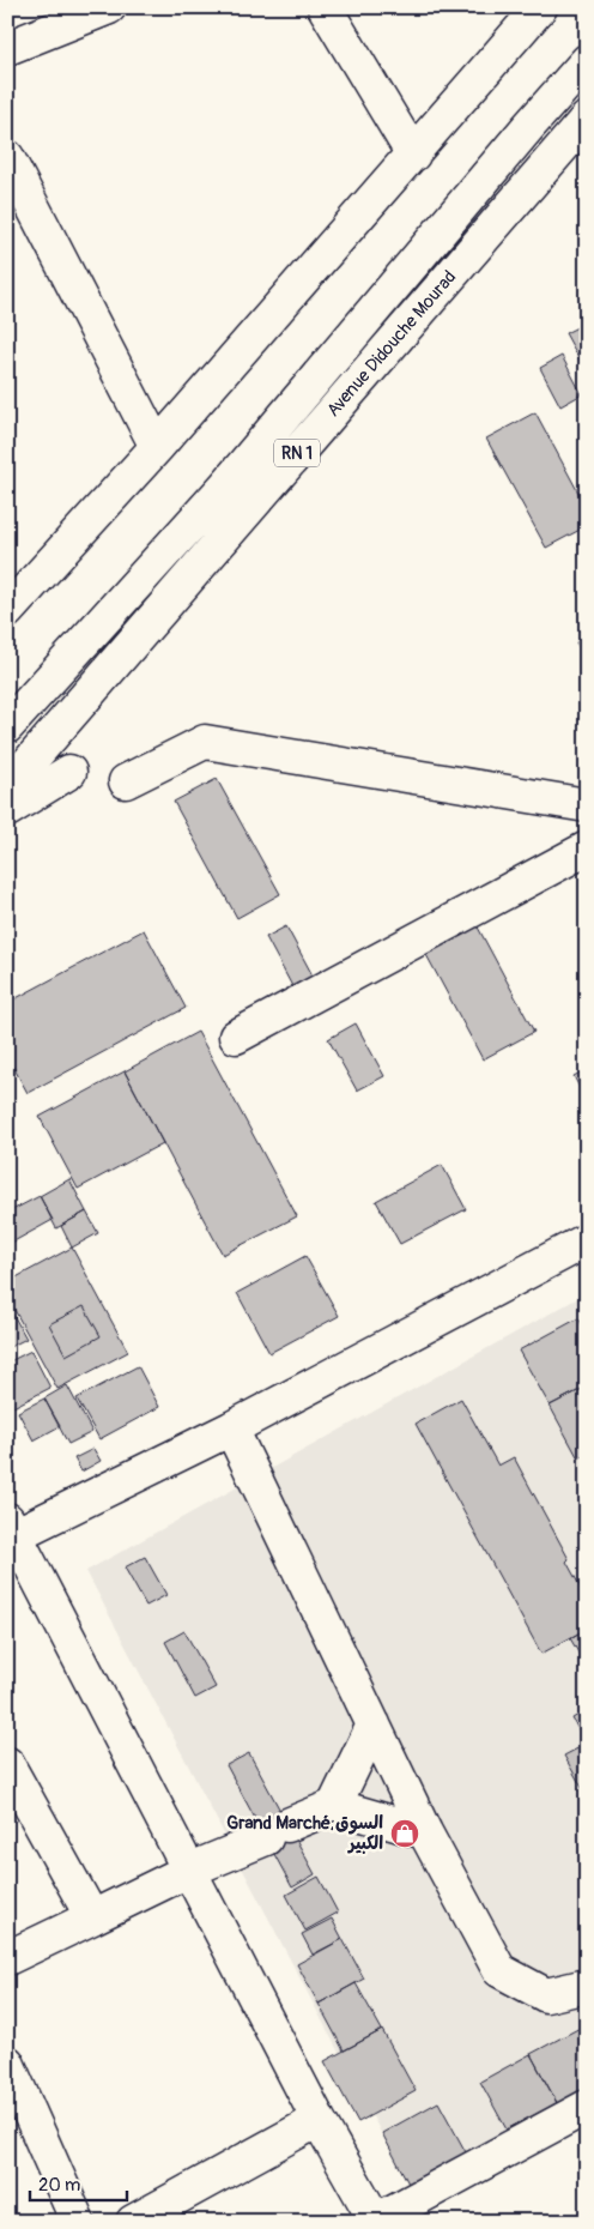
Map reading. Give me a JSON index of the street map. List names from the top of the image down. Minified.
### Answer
{"streets":{"street":["Avenue Didouche Mourad","RN 1"]},"places":{"shop":["Grand Marché;السوق الكبير"]},"scale_bar":"20 m"}
